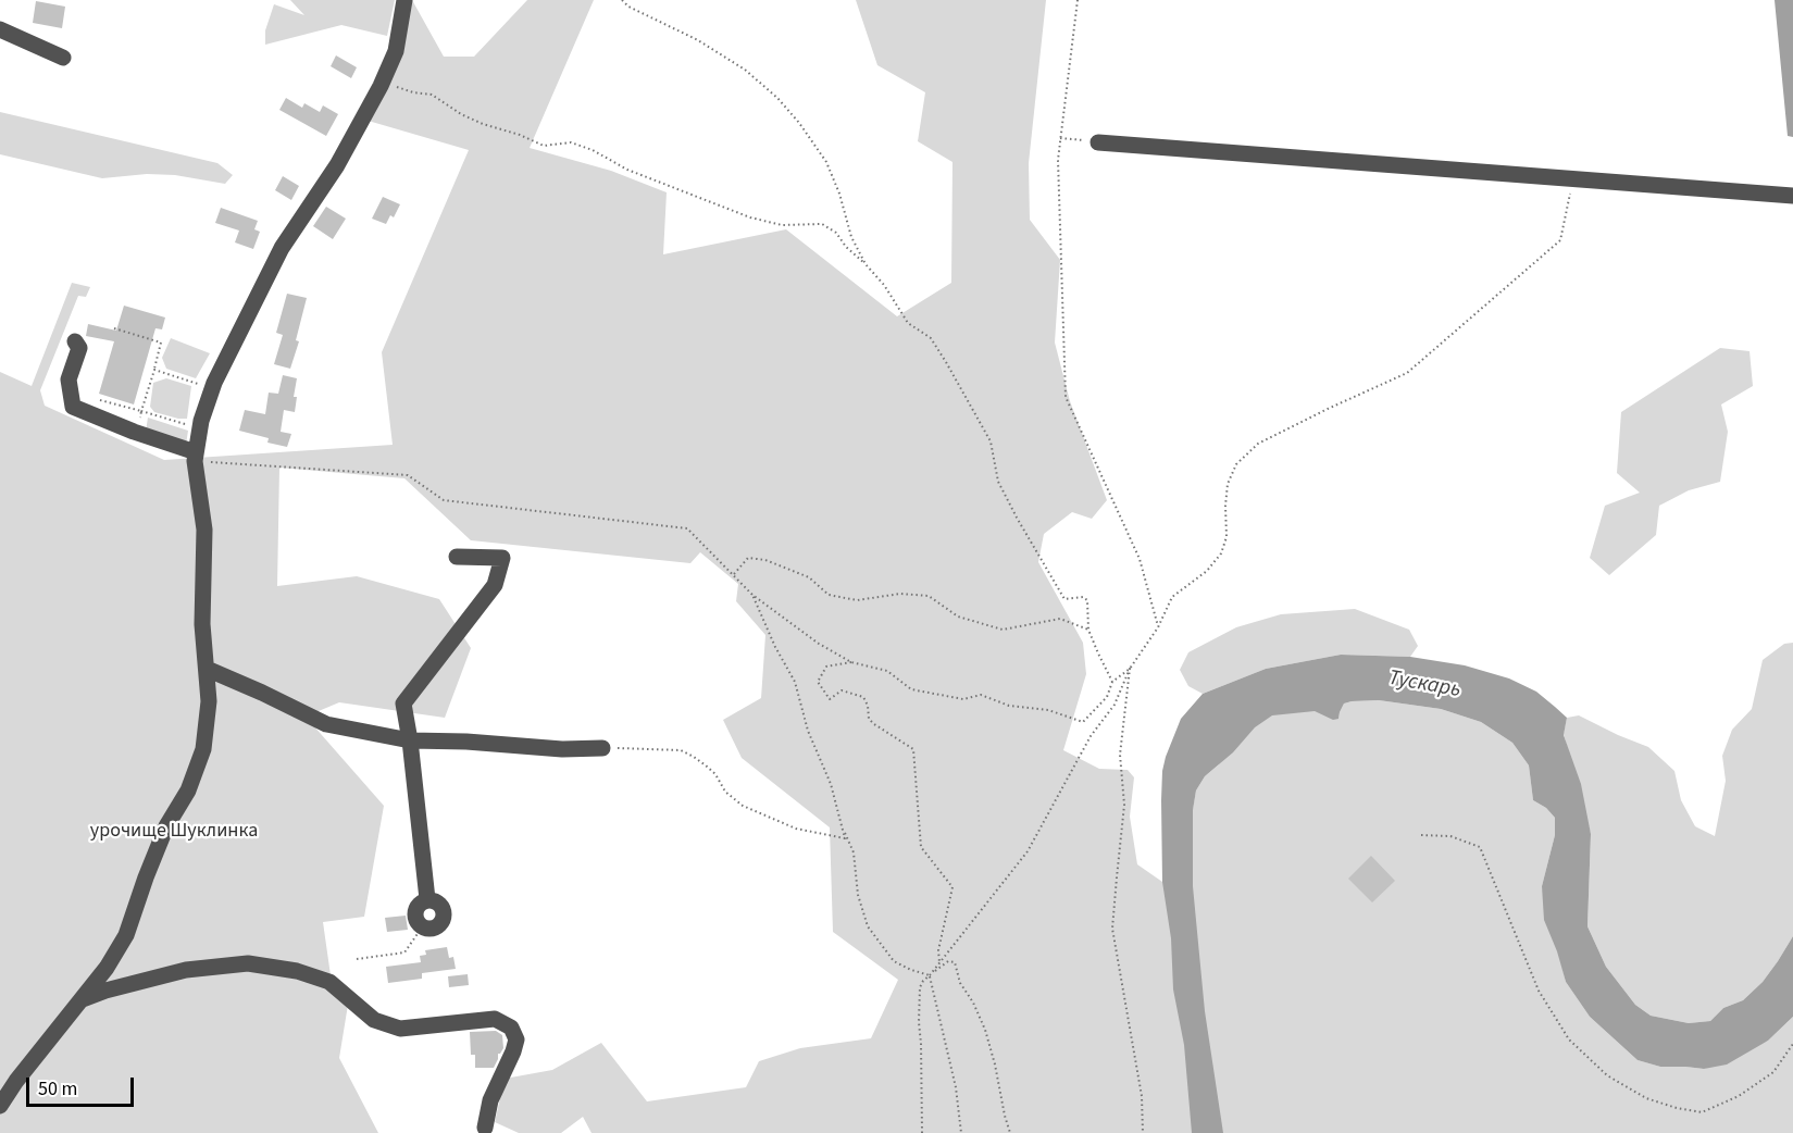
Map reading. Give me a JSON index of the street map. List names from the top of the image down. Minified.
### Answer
{"water":["Тускарь"],"parks":["урочище Шуклинка"],"scale_bar":"50 m"}
